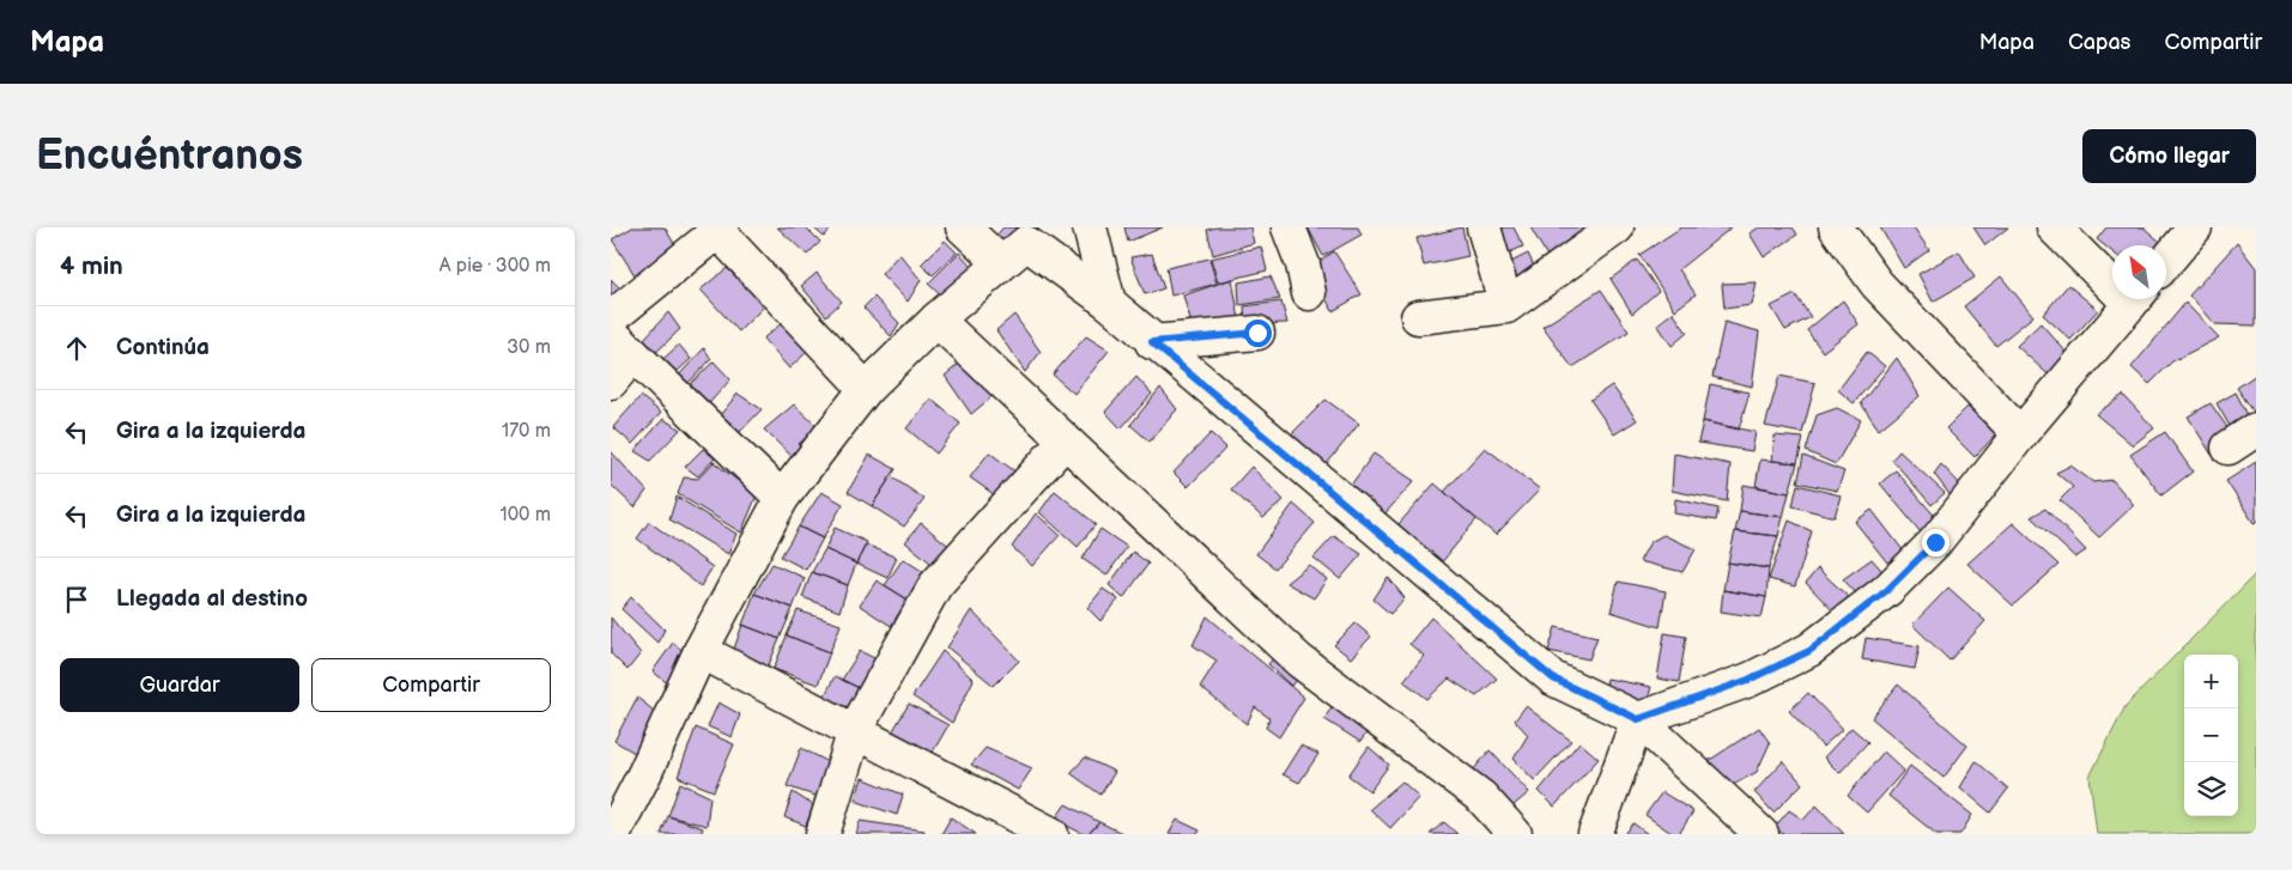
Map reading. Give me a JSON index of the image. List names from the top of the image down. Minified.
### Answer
{"north":"top left","page":{"header":"Mapa","nav":["Mapa","Capas","Compartir"],"buttons":["Cómo llegar",["Guardar","Compartir"]],"title":"Encuéntranos","heading":["4 min","A pie · 300 m"],"list":[["Continúa","30 m"],["Gira a la izquierda","170 m"],["Gira a la izquierda","100 m"],"Llegada al destino"],"map_buttons":["+","−"]}}
